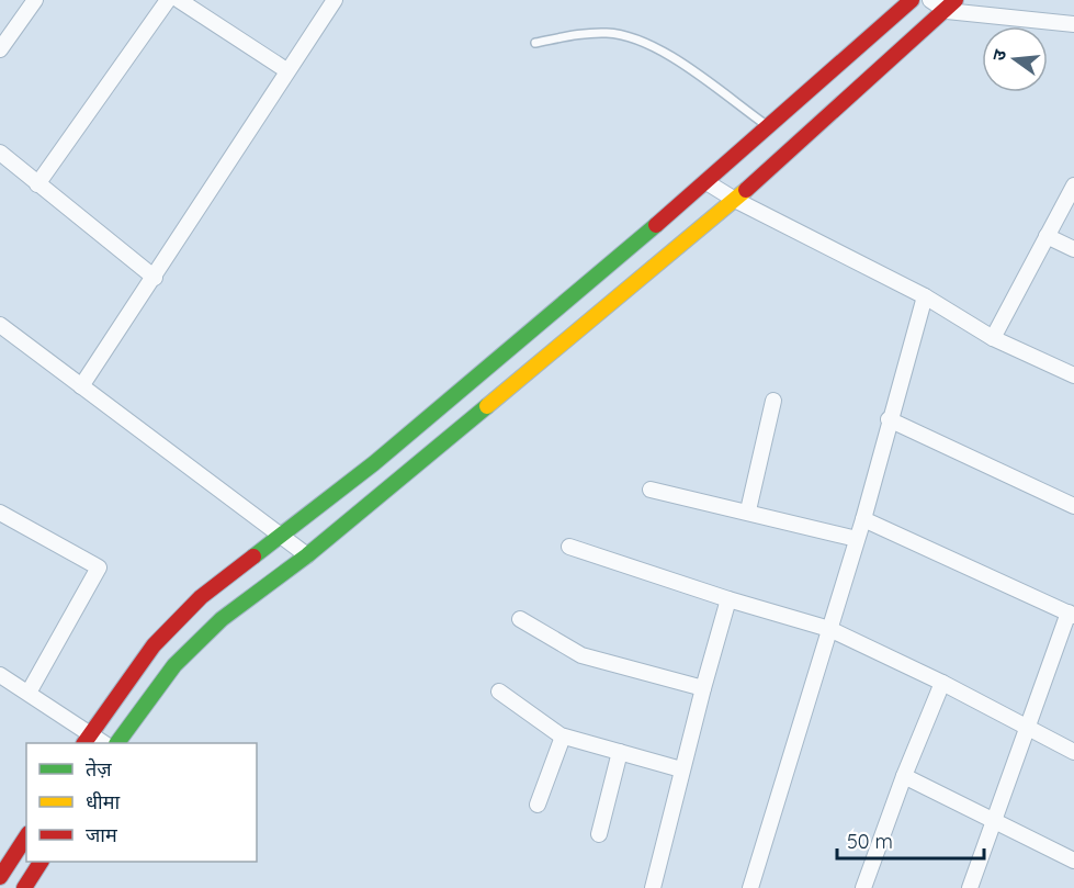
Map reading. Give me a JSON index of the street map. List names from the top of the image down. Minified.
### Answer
{"legend":["तेज़","धीमा","जाम"],"scale_bar":"50 m","north":"left"}
